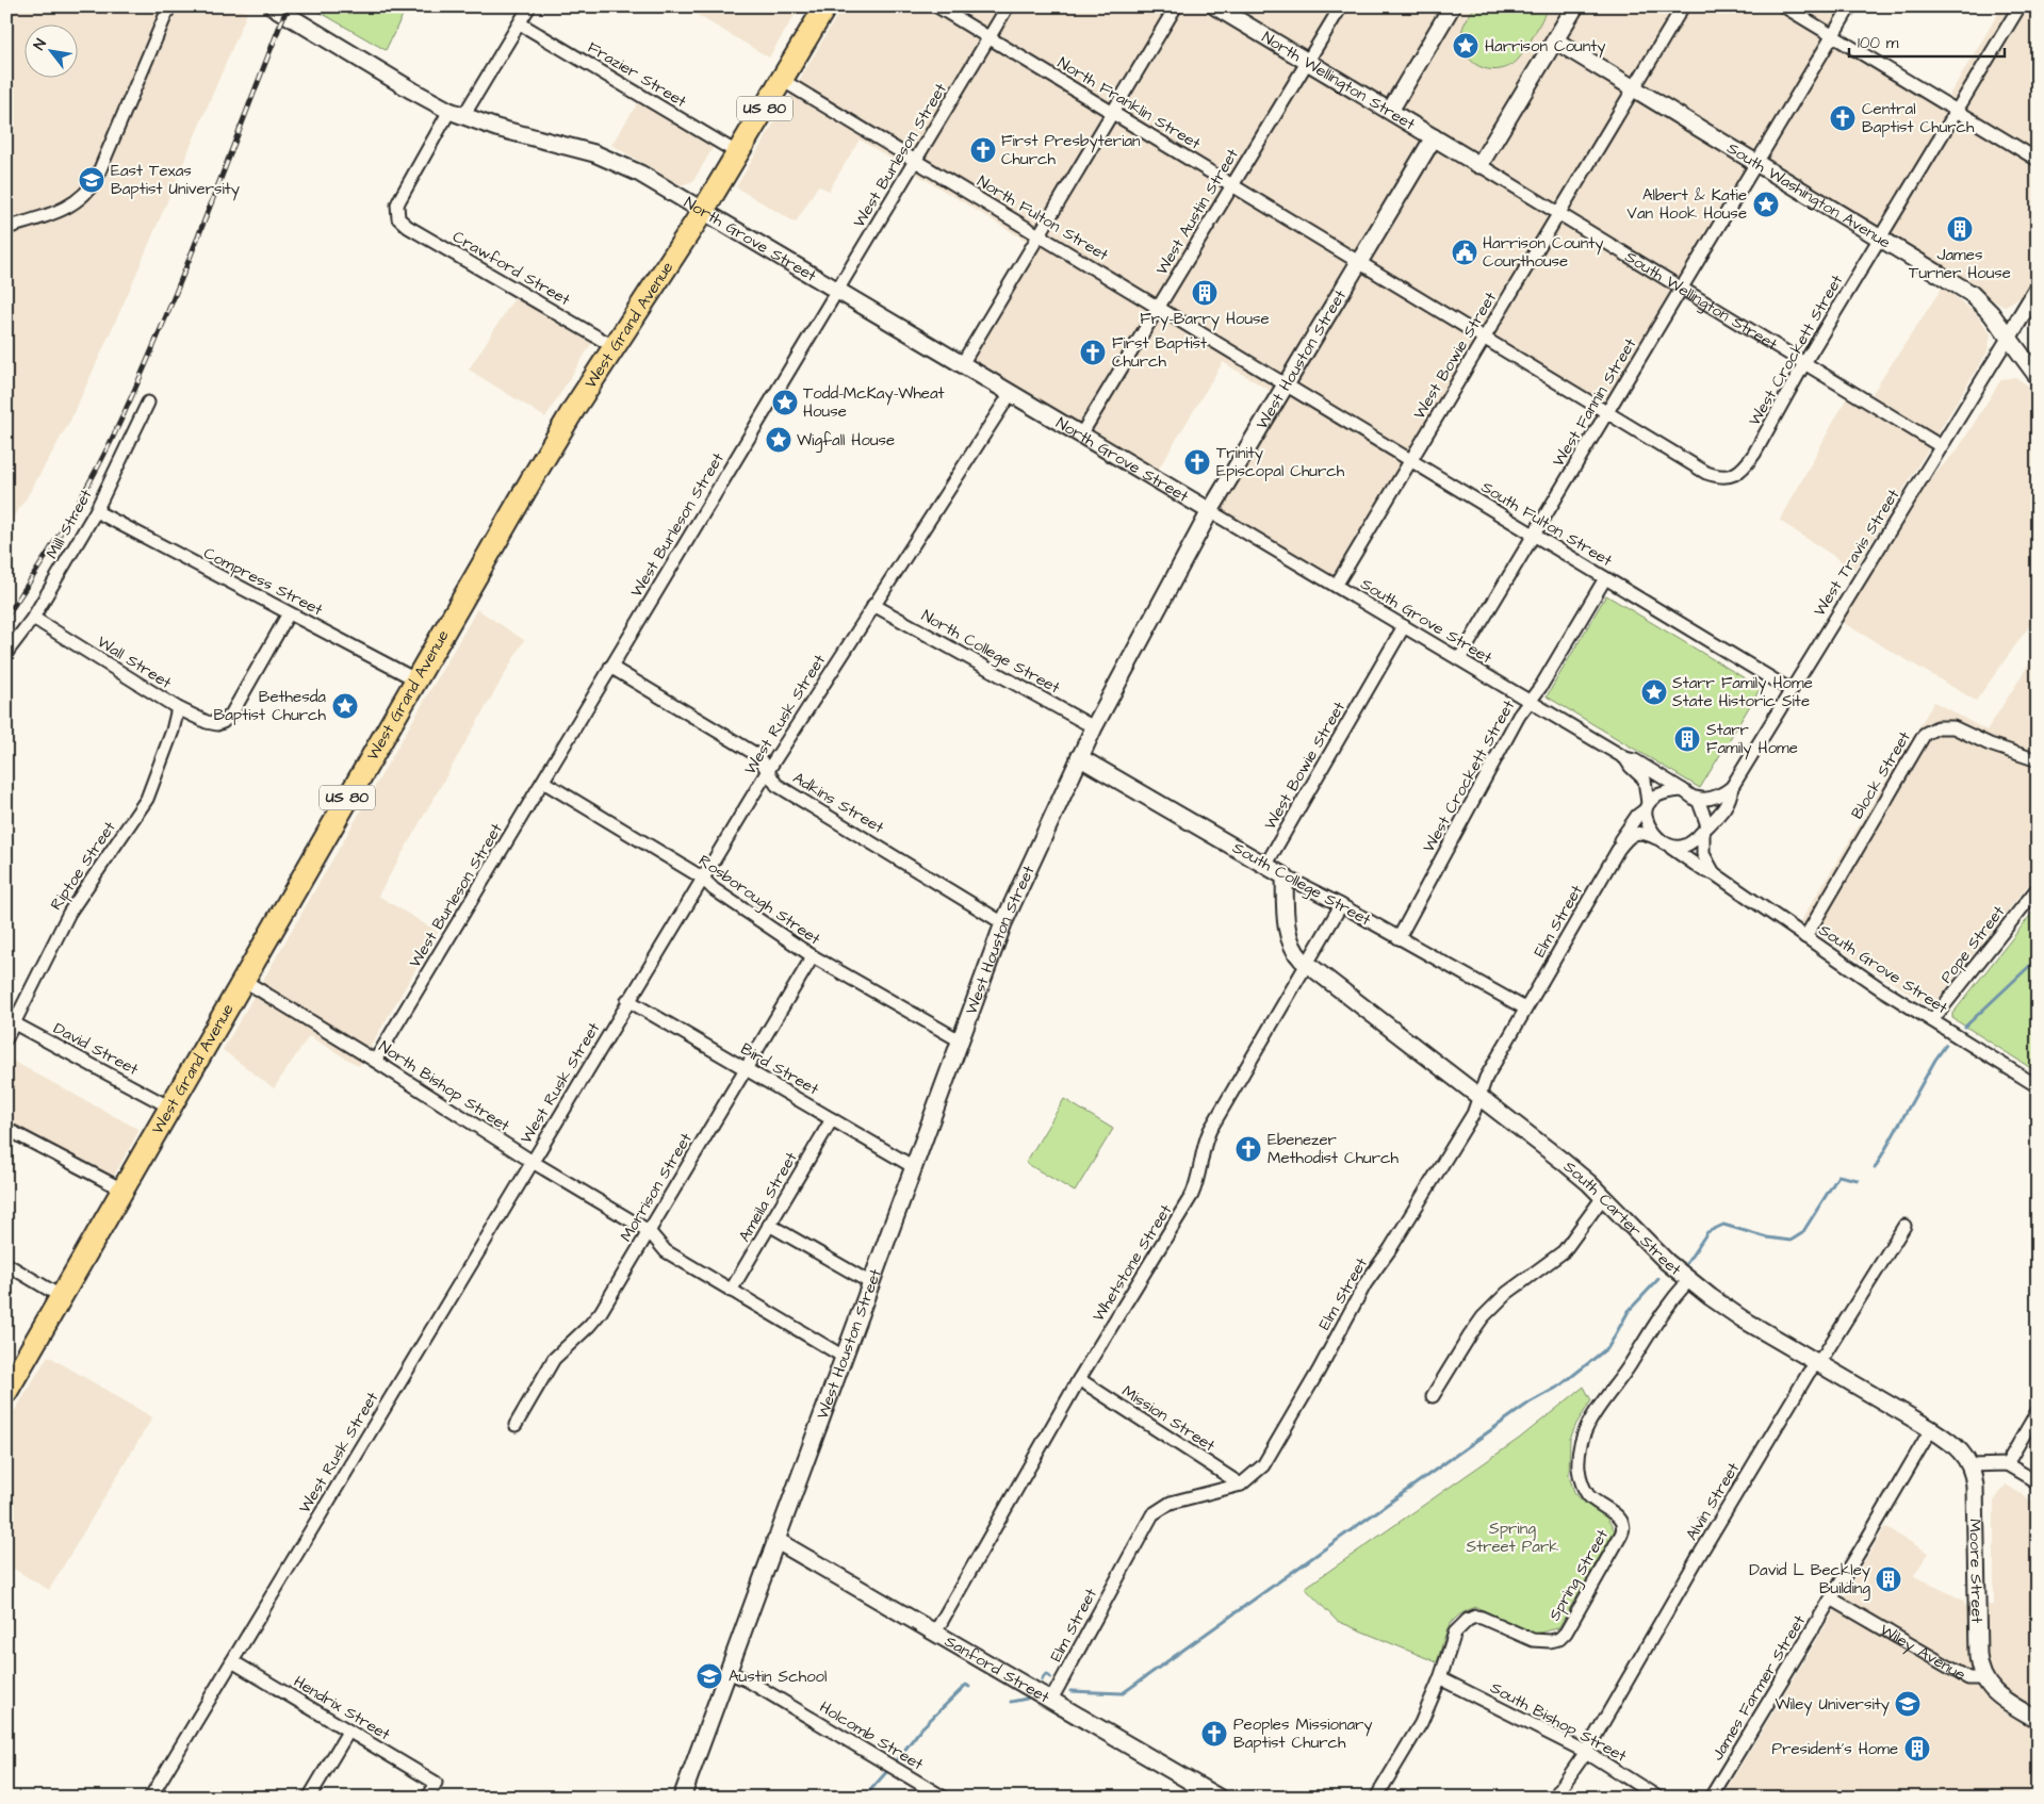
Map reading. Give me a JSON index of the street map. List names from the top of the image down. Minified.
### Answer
{"streets":{"highway":["US 80","West Grand Avenue"],"main road":["North Wellington Street","South Washington Avenue","North Grove Street","South Wellington Street","West Houston Street","South College Street","South Carter Street","Moore Street","Wiley Avenue","Sanford Street"],"street":["Frazier Street","North Franklin Street","West Burleson Street","West Austin Street","North Fulton Street","Crawford Street","West Crockett Street","West Bowie Street","West Fannin Street","Mill Street","South Fulton Street","West Travis Street","Compress Street","South Grove Street","North College Street","Wall Street","West Rusk Street","Block Street","Adkins Street","Riptoe Street","Rosborough Street","Elm Street","Pope Street","David Street","Bird Street","North Bishop Street","Morrison Street","Ameila Street","Whetstone Street","Mission Street","Alvin Street","Spring Street","James Farmer Street","Hendrix Street","South Bishop Street","Holcomb Street"]},"crossings":[["Frazier Street","West Grand Avenue"],["North Wellington Street","West Austin Street"],["North Wellington Street","South Wellington Street"],["North Wellington Street","West Houston Street"],["North Franklin Street","West Burleson Street"],["North Franklin Street","West Austin Street"],["North Franklin Street","West Crockett Street"],["North Franklin Street","West Bowie Street"],["North Franklin Street","West Houston Street"],["North Franklin Street","West Fannin Street"],["West Burleson Street","North Fulton Street"],["West Burleson Street","North Grove Street"],["West Burleson Street","Adkins Street"],["West Burleson Street","Rosborough Street"],["West Burleson Street","North Bishop Street"],["South Washington Avenue","West Crockett Street"],["South Washington Avenue","West Bowie Street"],["South Washington Avenue","West Fannin Street"],["South Washington Avenue","West Travis Street"],["West Austin Street","North Fulton Street"],["West Austin Street","North Grove Street"],["North Fulton Street","West Grand Avenue"],["North Fulton Street","West Houston Street"],["North Fulton Street","South Fulton Street"],["North Grove Street","Crawford Street"],["North Grove Street","West Grand Avenue"],["North Grove Street","West Houston Street"],["North Grove Street","South Grove Street"],["North Grove Street","West Rusk Street"],["Crawford Street","West Grand Avenue"],["South Wellington Street","West Crockett Street"],["South Wellington Street","West Bowie Street"],["South Wellington Street","West Houston Street"],["South Wellington Street","West Fannin Street"],["South Wellington Street","West Travis Street"],["West Grand Avenue","Compress Street"],["West Grand Avenue","David Street"],["West Grand Avenue","North Bishop Street"],["West Crockett Street","South Fulton Street"],["West Crockett Street","South Grove Street"],["West Crockett Street","South College Street"],["West Bowie Street","South Fulton Street"],["West Bowie Street","South Grove Street"],["West Bowie Street","South College Street"],["West Houston Street","South Fulton Street"],["West Houston Street","South Grove Street"],["West Houston Street","North College Street"],["West Houston Street","Adkins Street"],["West Houston Street","South College Street"],["West Houston Street","Rosborough Street"],["West Houston Street","Bird Street"],["West Houston Street","North Bishop Street"],["West Houston Street","Sanford Street"],["West Houston Street","Holcomb Street"],["West Fannin Street","South Fulton Street"],["West Fannin Street","South Grove Street"],["Mill Street","Compress Street"],["Mill Street","Wall Street"],["South Fulton Street","West Travis Street"],["West Travis Street","South Grove Street"],["West Travis Street","Elm Street"],["Compress Street","Wall Street"],["South Grove Street","Block Street"],["South Grove Street","Elm Street"],["South Grove Street","Pope Street"],["North College Street","West Rusk Street"],["Wall Street","Riptoe Street"],["West Rusk Street","Adkins Street"],["West Rusk Street","Rosborough Street"],["West Rusk Street","Bird Street"],["West Rusk Street","North Bishop Street"],["West Rusk Street","Hendrix Street"],["Riptoe Street","David Street"],["South College Street","Elm Street"],["South College Street","South Carter Street"],["South College Street","Whetstone Street"],["Rosborough Street","Morrison Street"],["Elm Street","South Carter Street"],["Elm Street","Mission Street"],["Elm Street","Sanford Street"],["Bird Street","Morrison Street"],["Bird Street","Ameila Street"],["North Bishop Street","Morrison Street"],["North Bishop Street","Ameila Street"],["South Carter Street","Whetstone Street"],["South Carter Street","Alvin Street"],["South Carter Street","Moore Street"],["South Carter Street","Spring Street"],["South Carter Street","James Farmer Street"],["Whetstone Street","Mission Street"],["Whetstone Street","Sanford Street"],["Alvin Street","South Bishop Street"],["Moore Street","Wiley Avenue"],["Spring Street","South Bishop Street"],["Wiley Avenue","James Farmer Street"]],"parks":["Spring Street Park"],"places":{"place":["Harrison County","Albert & Katie Van Hook House","Todd-McKay-Wheat House","Wigfall House","Starr Family Home State Historic Site","Bethesda Baptist Church"],"church":["Central Baptist Church","First Presbyterian Church","First Baptist Church","Trinity Episcopal Church","Ebenezer Methodist Church","Peoples Missionary Baptist Church"],"school or university":["East Texas Baptist University","Austin School","Wiley University"],"building":["James Turner House","Fry-Barry House","Starr Family Home","David L Beckley Building","President's Home"],"public building":["Harrison County Courthouse"]},"scale_bar":"100 m","north":"top left"}
